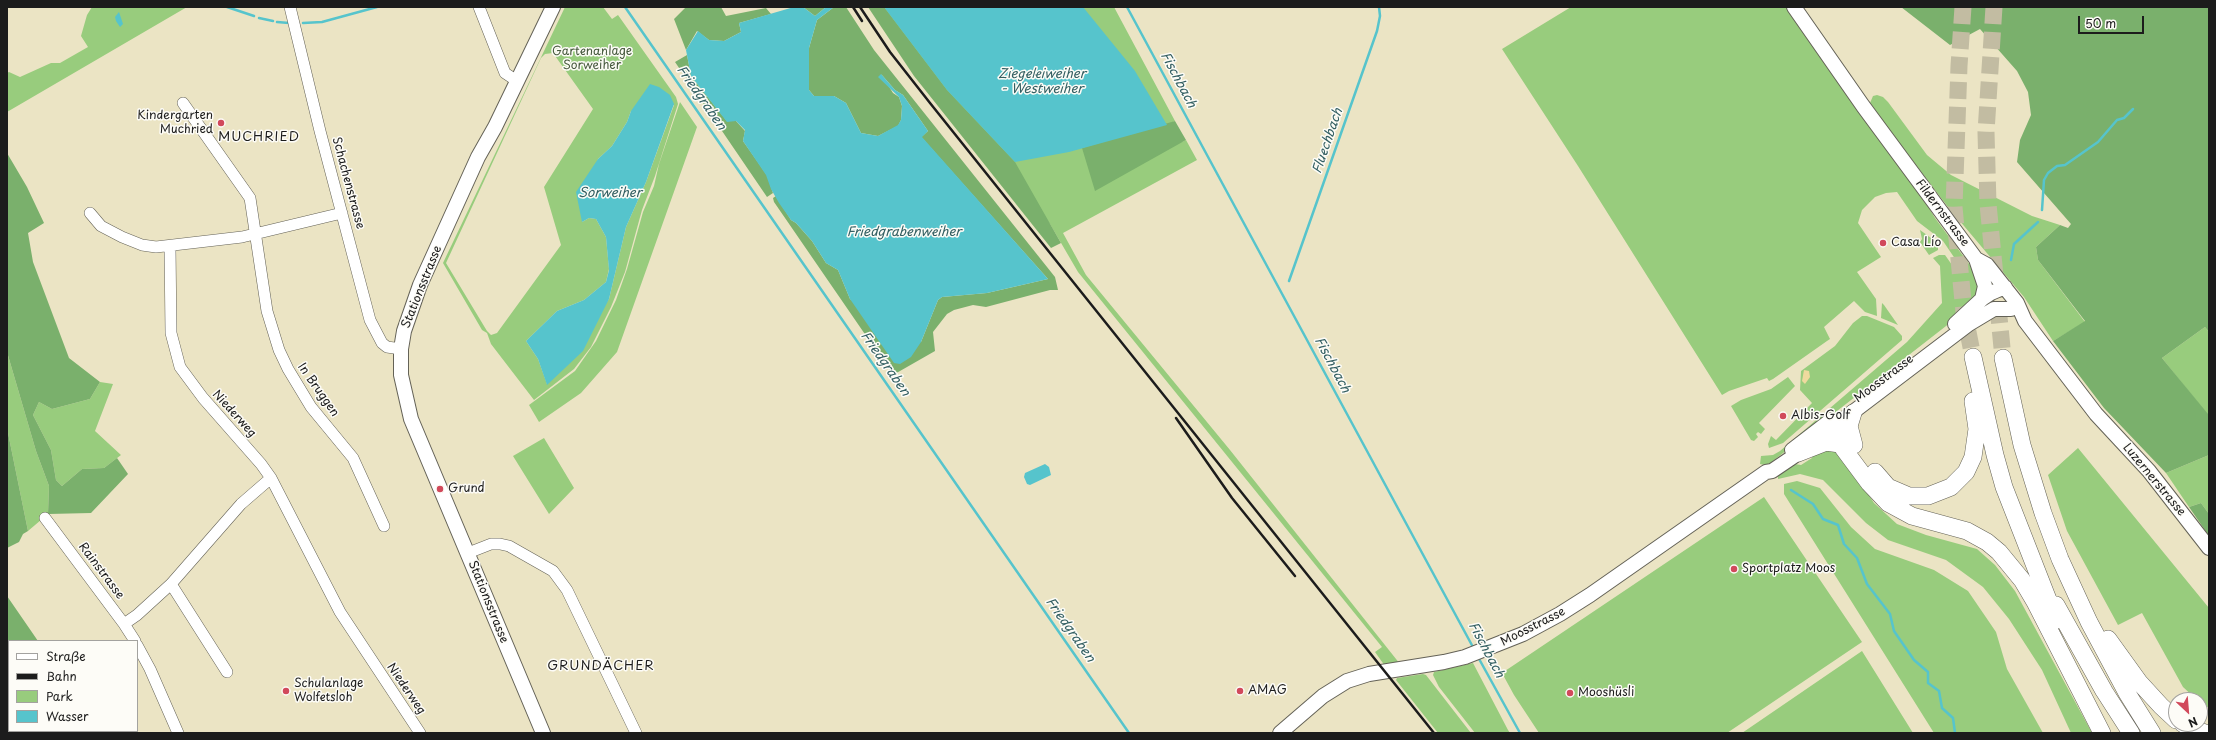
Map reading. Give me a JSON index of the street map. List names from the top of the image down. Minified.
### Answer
{"streets":{"main road":["Fildernstrasse","Stationsstrasse","Moosstrasse","Luzernerstrasse"],"street":["Schachenstrasse","In Bruggen","Niederweg","Rainstrasse"]},"crossings":[["Schachenstrasse","Stationsstrasse"],["Fildernstrasse","Moosstrasse"]],"districts":["MUCHRIED","GRUNDÄCHER"],"water":["Ziegeleiweiher - Westweiher","Fischbach","Friedgraben","Fluechbach","Sorweiher","Friedgrabenweiher"],"parks":["Gartenanlage Sorweiher"],"places":["Kindergarten Muchried","Casa Lío","Albis-Golf","Grund","Sportplatz Moos","Schulanlage Wolfetsloh","AMAG","Mooshüsli"],"legend":["Straße","Bahn","Park","Wasser"],"scale_bar":"50 m","north":"bottom right"}
